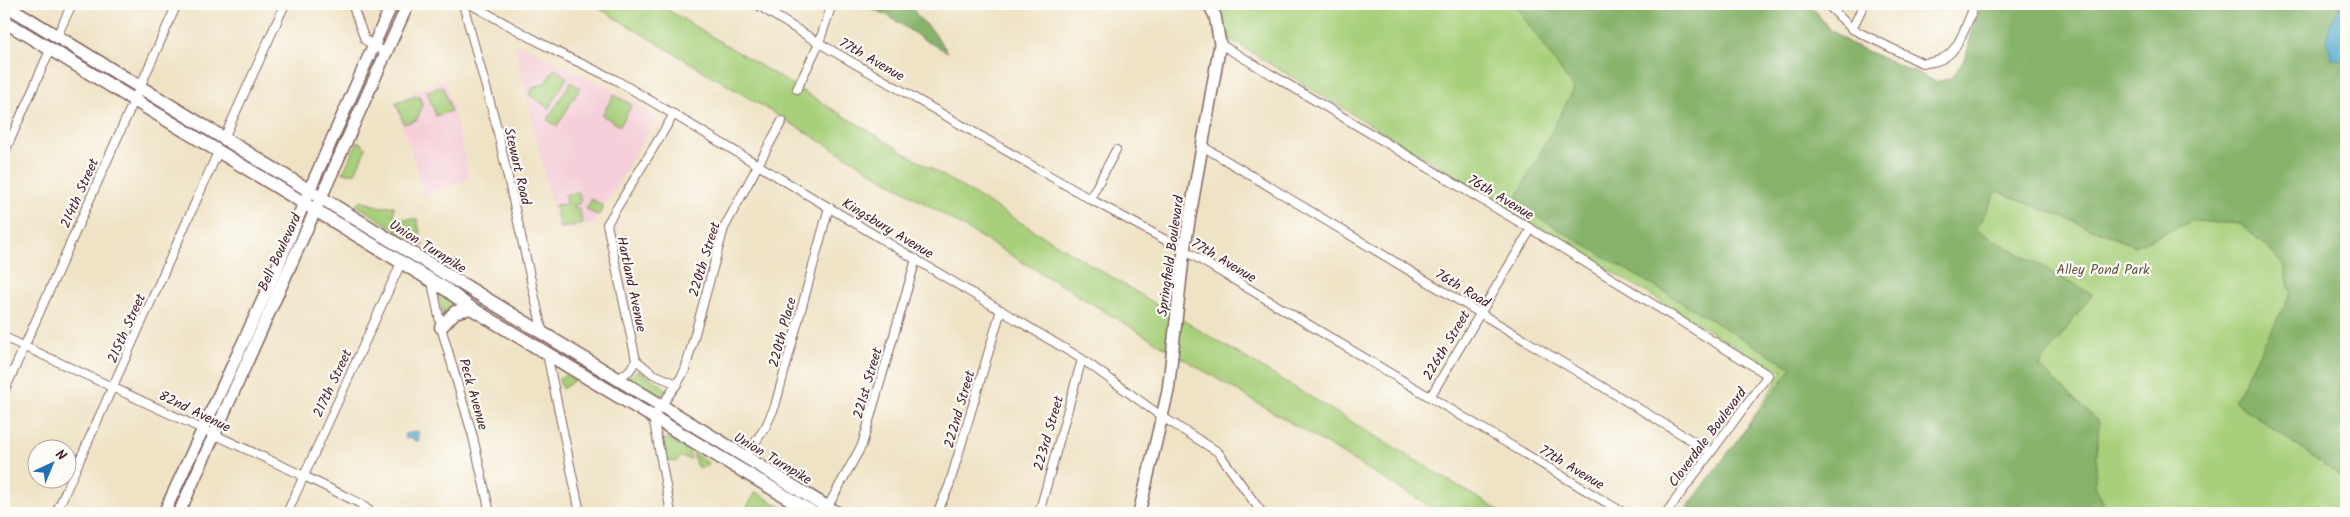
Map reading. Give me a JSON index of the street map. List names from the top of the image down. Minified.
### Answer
{"streets":{"main road":["Union Turnpike"],"street":["77th Avenue","Stewart Road","214th Street","76th Avenue","Kingsbury Avenue","Bell Boulevard","Springfield Boulevard","220th Street","Hartland Avenue","76th Road","215th Street","220th Place","226th Street","217th Street","221st Street","Peck Avenue","222nd Street","82nd Avenue","223rd Street","Cloverdale Boulevard"]},"crossings":[["77th Avenue","Springfield Boulevard"],["77th Avenue","226th Street"],["Stewart Road","Union Turnpike"],["214th Street","Union Turnpike"],["214th Street","82nd Avenue"],["76th Avenue","Springfield Boulevard"],["76th Avenue","226th Street"],["76th Avenue","Cloverdale Boulevard"],["Kingsbury Avenue","Springfield Boulevard"],["Kingsbury Avenue","220th Street"],["Kingsbury Avenue","Hartland Avenue"],["Kingsbury Avenue","220th Place"],["Kingsbury Avenue","221st Street"],["Kingsbury Avenue","222nd Street"],["Kingsbury Avenue","223rd Street"],["Union Turnpike","Bell Boulevard"],["Union Turnpike","220th Street"],["Union Turnpike","215th Street"],["Union Turnpike","220th Place"],["Union Turnpike","217th Street"],["Union Turnpike","221st Street"],["Union Turnpike","Peck Avenue"],["Bell Boulevard","82nd Avenue"],["Springfield Boulevard","76th Road"],["76th Road","226th Street"],["76th Road","Cloverdale Boulevard"],["215th Street","82nd Avenue"],["217th Street","82nd Avenue"]],"parks":["Alley Pond Park"],"north":"top right"}
